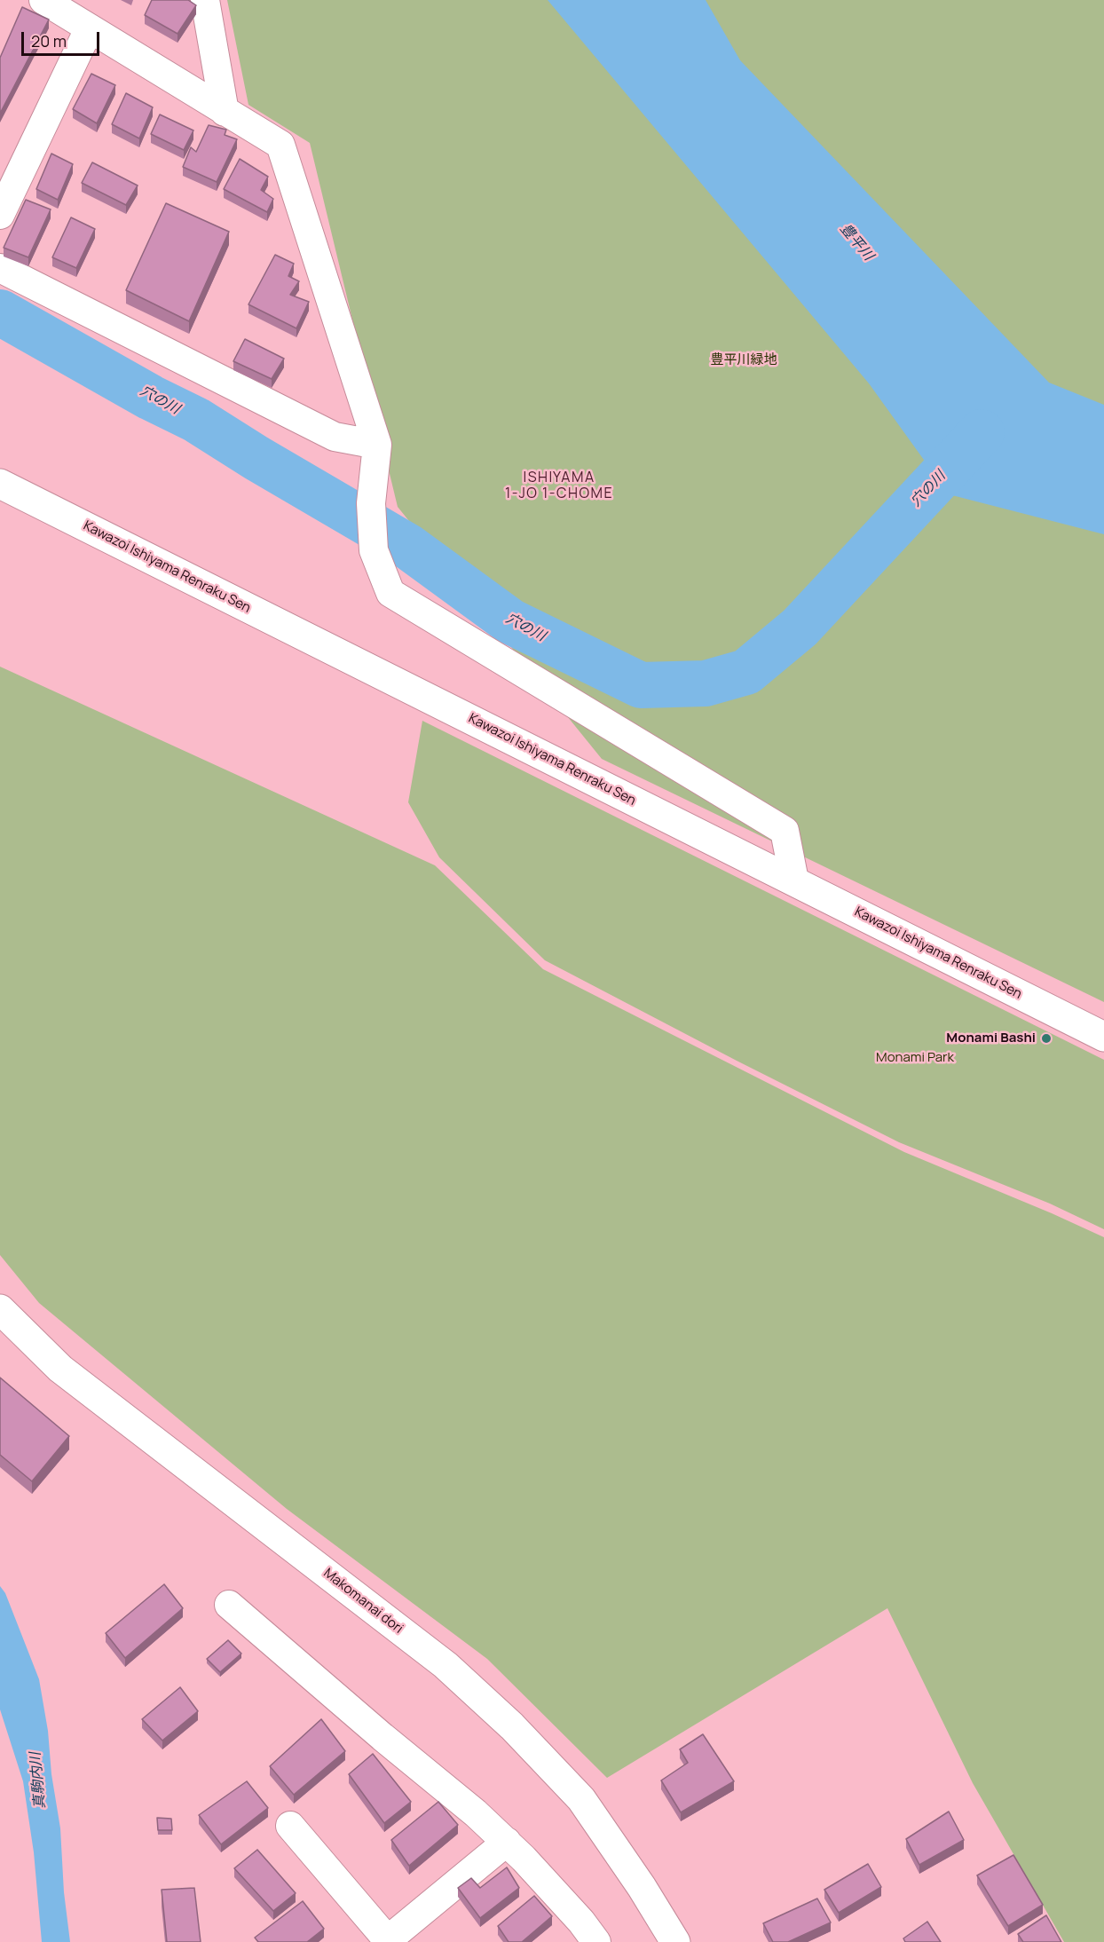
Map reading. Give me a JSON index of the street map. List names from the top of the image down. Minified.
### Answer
{"streets":{"main road":["Kawazoi Ishiyama Renraku Sen","Makomanai dori"]},"districts":["ISHIYAMA 1-JO 1-CHOME"],"water":["豊平川","穴の川","真駒内川"],"parks":["豊平川緑地","Monami Park"],"places":["Monami Bashi"],"scale_bar":"20 m"}
